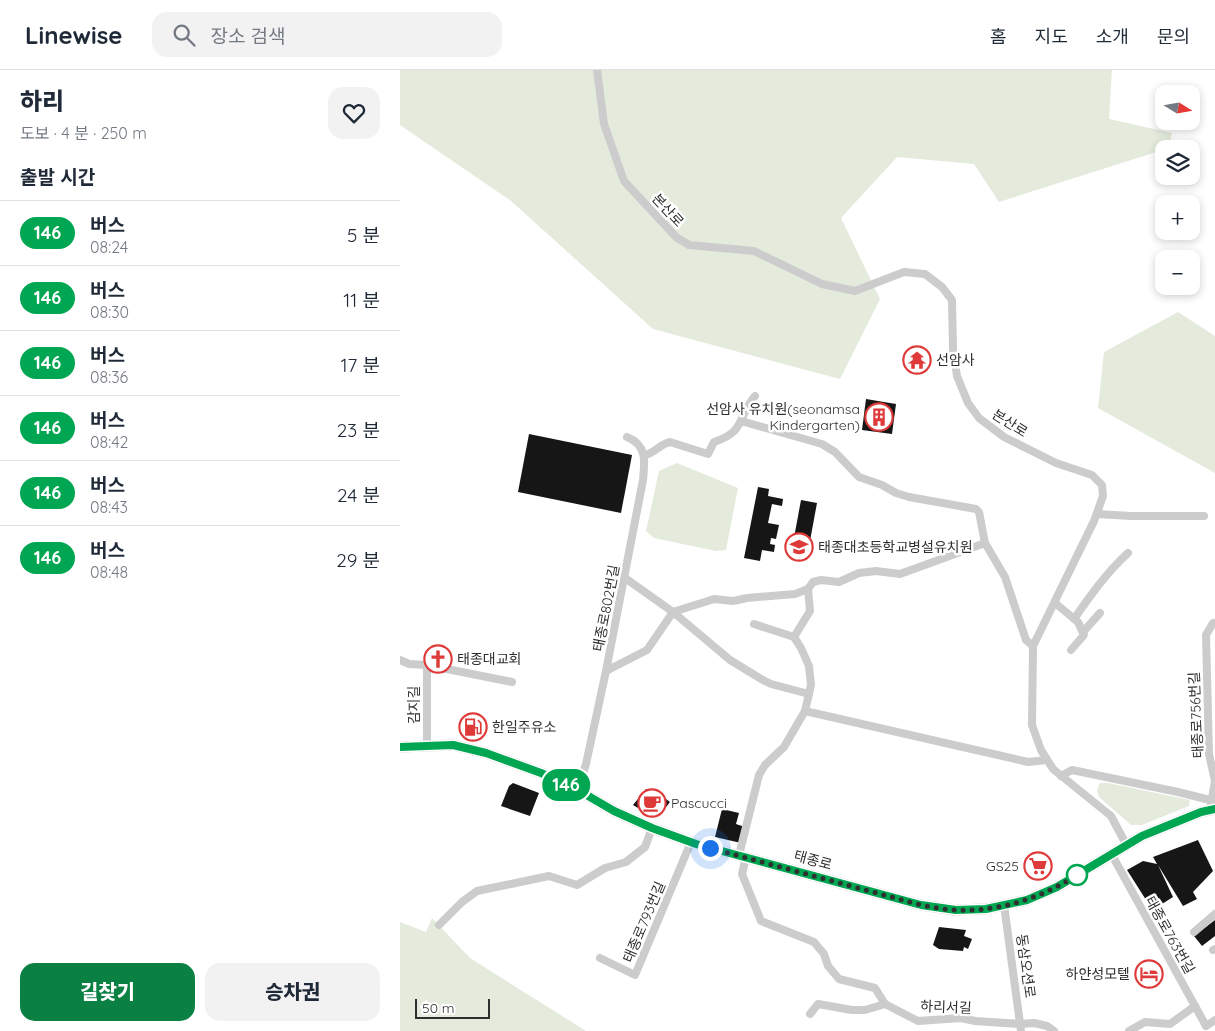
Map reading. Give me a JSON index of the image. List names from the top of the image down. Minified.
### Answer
{"streets":{"main road":["태종로"],"street":["본산로","태종로802번길","감지길","태종로756번길","태종로793번길","태종로763번길","동삼오션로","하리서길"]},"crossings":[["본산로","태종로"],["태종로802번길","태종로"],["감지길","태종로"],["태종로756번길","태종로"],["태종로","태종로793번길"],["태종로","태종로763번길"],["태종로","동삼오션로"],["태종로","하리서길"],["동삼오션로","하리서길"]],"places":{"temple":["선암사"],"building":["선암사 유치원(seonamsa Kindergarten)"],"school or university":["태종대초등학교병설유치원"],"church":["태종대교회"],"fuel station":["한일주유소"],"cafe":["Pascucci"],"supermarket":["GS25"],"hotel":["하얀성모텔"]},"lines":["bus line 146"],"scale_bar":"50 m","north":"right","page":{"header":"Linewise","search":"장소 검색","nav":["홈","지도","소개","문의"],"heading":[["하리","도보 · 4 분 · 250 m"],"출발 시간"],"on_map":"146","map_buttons":["+","−"],"list":[{"mark":"146","name":"버스","note":"08:24","value":"5 분"},{"mark":"146","name":"버스","note":"08:30","value":"11 분"},{"mark":"146","name":"버스","note":"08:36","value":"17 분"},{"mark":"146","name":"버스","note":"08:42","value":"23 분"},{"mark":"146","name":"버스","note":"08:43","value":"24 분"},{"mark":"146","name":"버스","note":"08:48","value":"29 분"}],"buttons":["길찾기","승차권"],"scale":"50 m"}}
